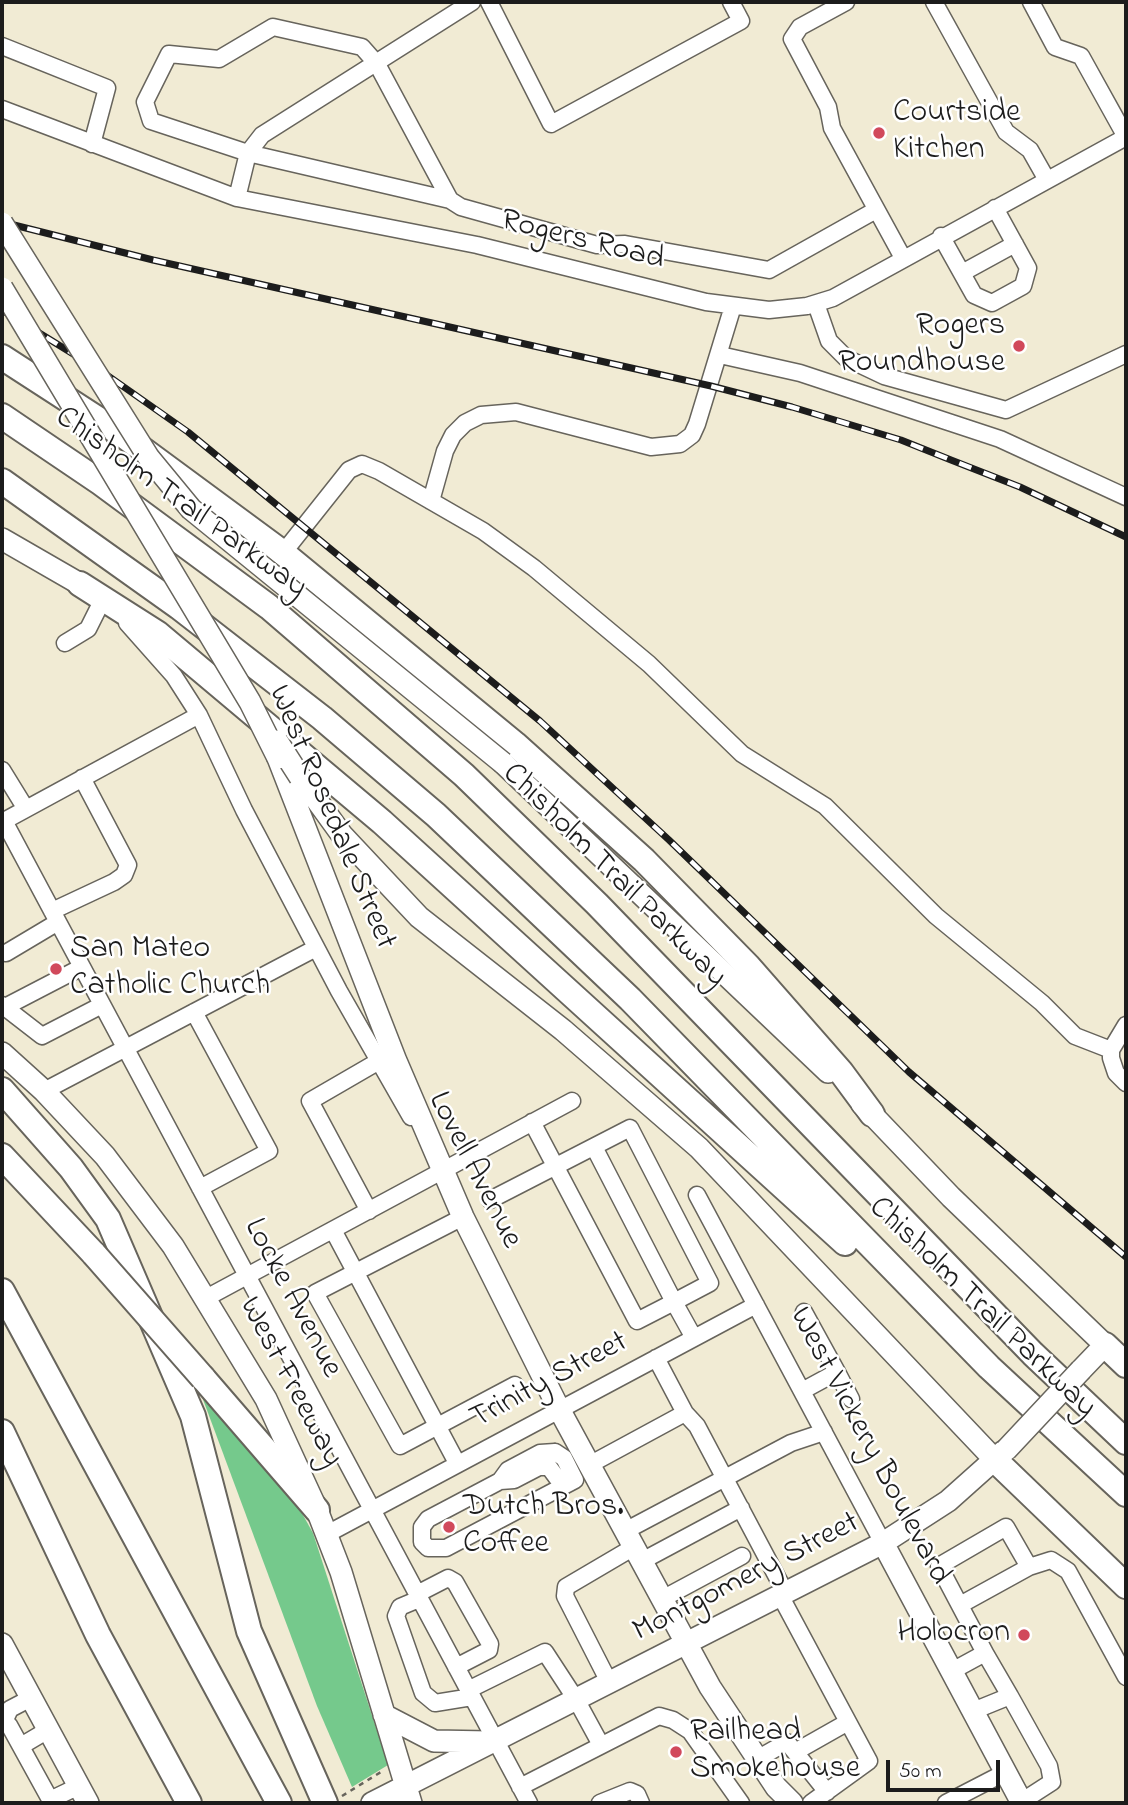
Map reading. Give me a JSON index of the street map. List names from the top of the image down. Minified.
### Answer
{"streets":{"highway":["Chisholm Trail Parkway"],"main road":["West Rosedale Street","Lovell Avenue","West Freeway","West Vickery Boulevard","Montgomery Street"],"street":["Rogers Road","Locke Avenue","Trinity Street"]},"crossings":[["Chisholm Trail Parkway","Montgomery Street"],["West Rosedale Street","Lovell Avenue"],["Lovell Avenue","Trinity Street"],["Lovell Avenue","Montgomery Street"],["Locke Avenue","Trinity Street"],["Locke Avenue","Montgomery Street"],["Trinity Street","West Freeway"],["Trinity Street","West Vickery Boulevard"],["West Freeway","Montgomery Street"],["West Vickery Boulevard","Montgomery Street"]],"places":["Courtside Kitchen","Rogers Roundhouse","San Mateo Catholic Church","Dutch Bros. Coffee","Holocron","Railhead Smokehouse"],"scale_bar":"50 m"}
